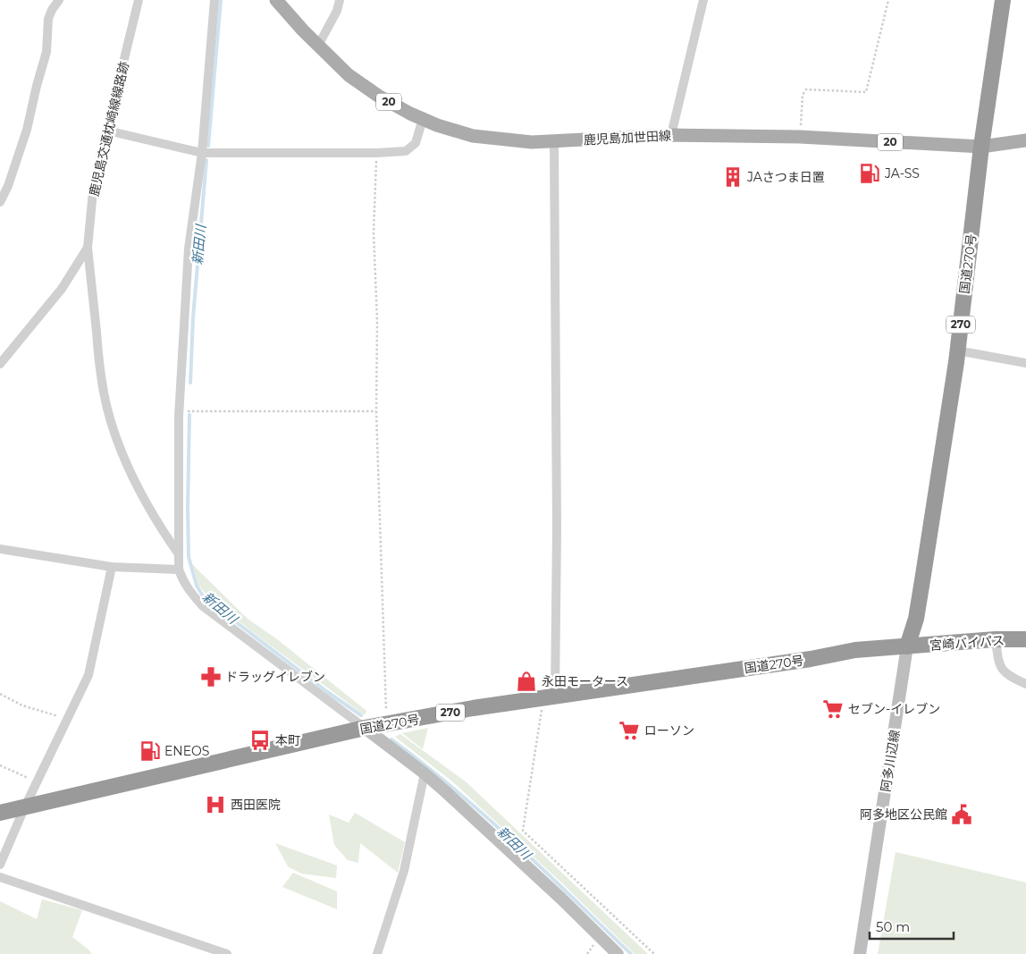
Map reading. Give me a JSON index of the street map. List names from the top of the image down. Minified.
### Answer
{"streets":{"highway":["国道270号","270","宮崎バイパス"],"main road":["20","鹿児島加世田線"],"street":["鹿児島交通枕崎線線路跡","阿多川辺線"]},"crossings":[["鹿児島加世田線","国道270号"],["国道270号","宮崎バイパス"],["国道270号","阿多川辺線"],["宮崎バイパス","阿多川辺線"]],"water":["新田川"],"places":{"fuel station":["JA-SS","ENEOS"],"building":["JAさつま日置"],"pharmacy":["ドラッグイレブン"],"shop":["永田モータース"],"supermarket":["セブン-イレブン","ローソン"],"bus stop":["本町"],"hospital":["西田医院"],"public building":["阿多地区公民館"]},"scale_bar":"50 m"}
